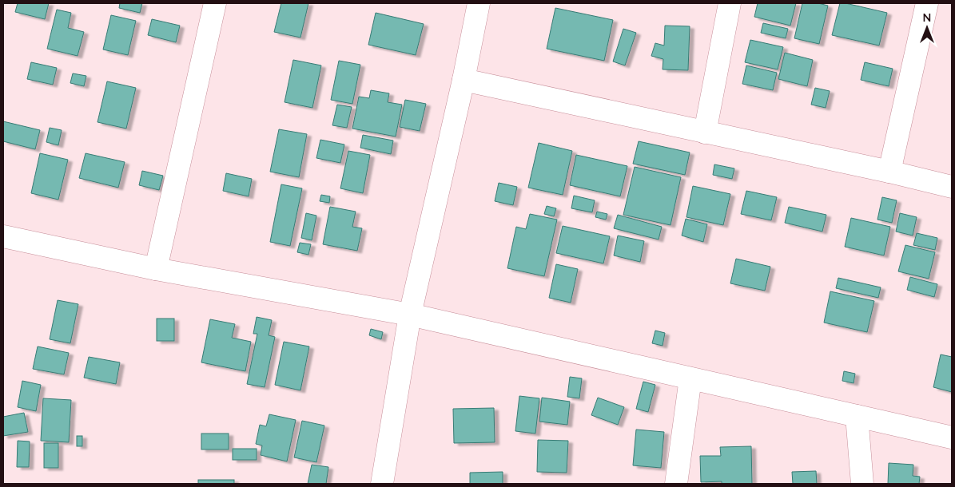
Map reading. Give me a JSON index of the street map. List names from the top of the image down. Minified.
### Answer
{"north":"top"}
